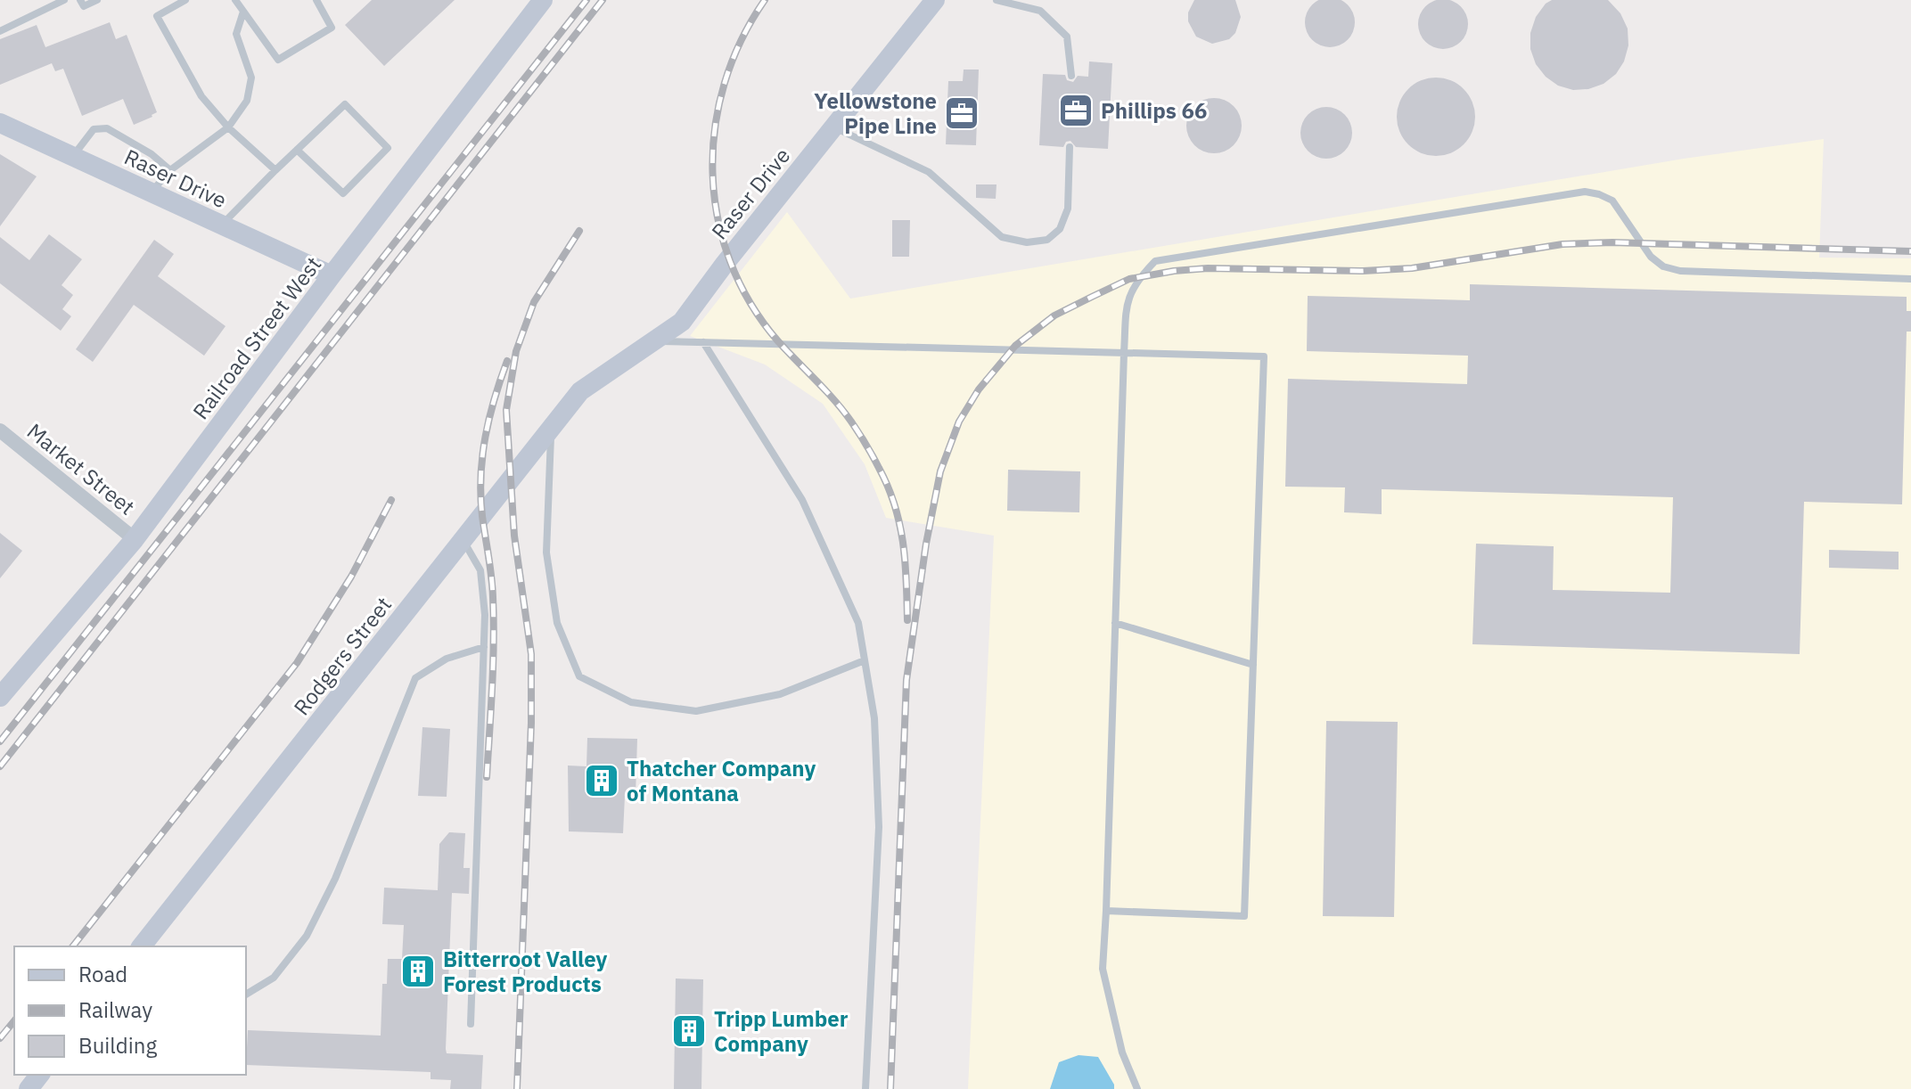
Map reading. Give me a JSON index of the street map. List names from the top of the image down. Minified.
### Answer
{"streets":{"street":["Raser Drive","Railroad Street West","Market Street","Rodgers Street"]},"crossings":[["Raser Drive","Railroad Street West"],["Raser Drive","Rodgers Street"],["Railroad Street West","Market Street"]],"places":{"office":["Phillips 66","Yellowstone Pipe Line"],"building":["Thatcher Company of Montana","Bitterroot Valley Forest Products","Tripp Lumber Company"]},"legend":["Road","Railway","Building"]}
